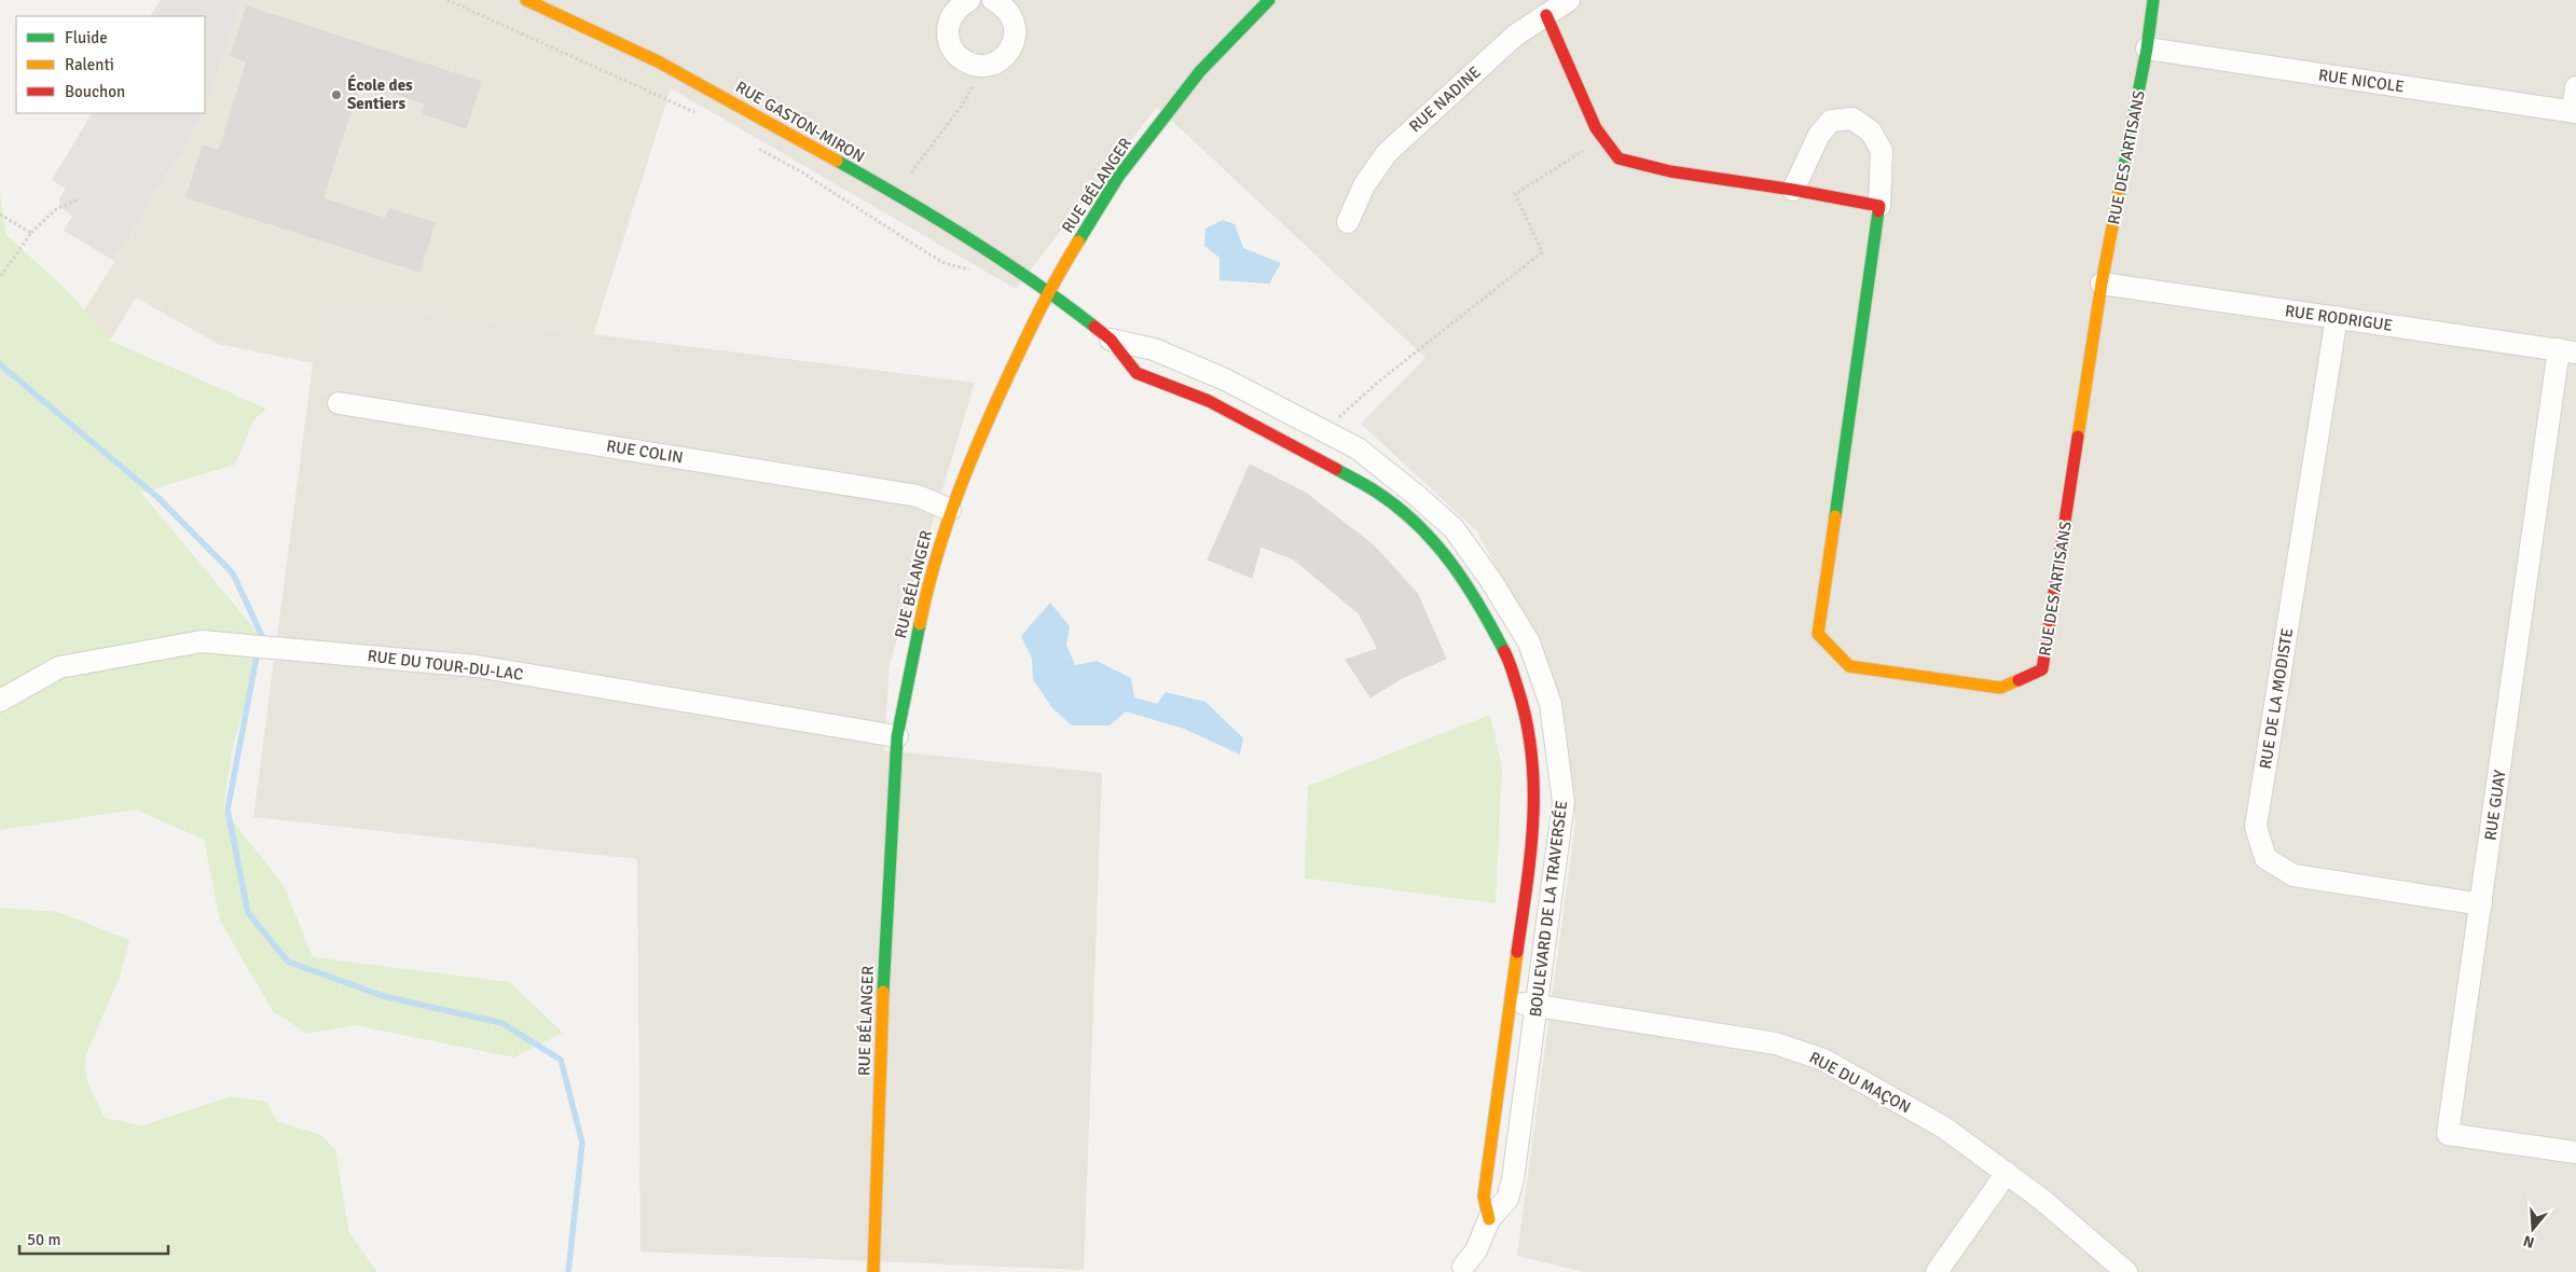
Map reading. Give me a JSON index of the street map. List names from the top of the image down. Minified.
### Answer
{"streets":{"street":["RUE NICOLE","RUE NADINE","RUE GASTON-MIRON","RUE DES ARTISANS","RUE BÉLANGER","RUE RODRIGUE","RUE COLIN","RUE DU TOUR-DU-LAC","RUE DE LA MODISTE","RUE GUAY","BOULEVARD DE LA TRAVERSÉE","RUE DU MAÇON"]},"crossings":[["RUE NICOLE","RUE DES ARTISANS"],["RUE GASTON-MIRON","RUE BÉLANGER"],["RUE GASTON-MIRON","BOULEVARD DE LA TRAVERSÉE"],["RUE DES ARTISANS","RUE RODRIGUE"],["RUE BÉLANGER","RUE COLIN"],["RUE BÉLANGER","RUE DU TOUR-DU-LAC"],["RUE BÉLANGER","BOULEVARD DE LA TRAVERSÉE"],["RUE RODRIGUE","RUE DE LA MODISTE"],["RUE RODRIGUE","RUE GUAY"],["RUE DE LA MODISTE","RUE GUAY"],["BOULEVARD DE LA TRAVERSÉE","RUE DU MAÇON"]],"places":["École des Sentiers"],"legend":["Fluide","Ralenti","Bouchon"],"scale_bar":"50 m","north":"bottom"}
